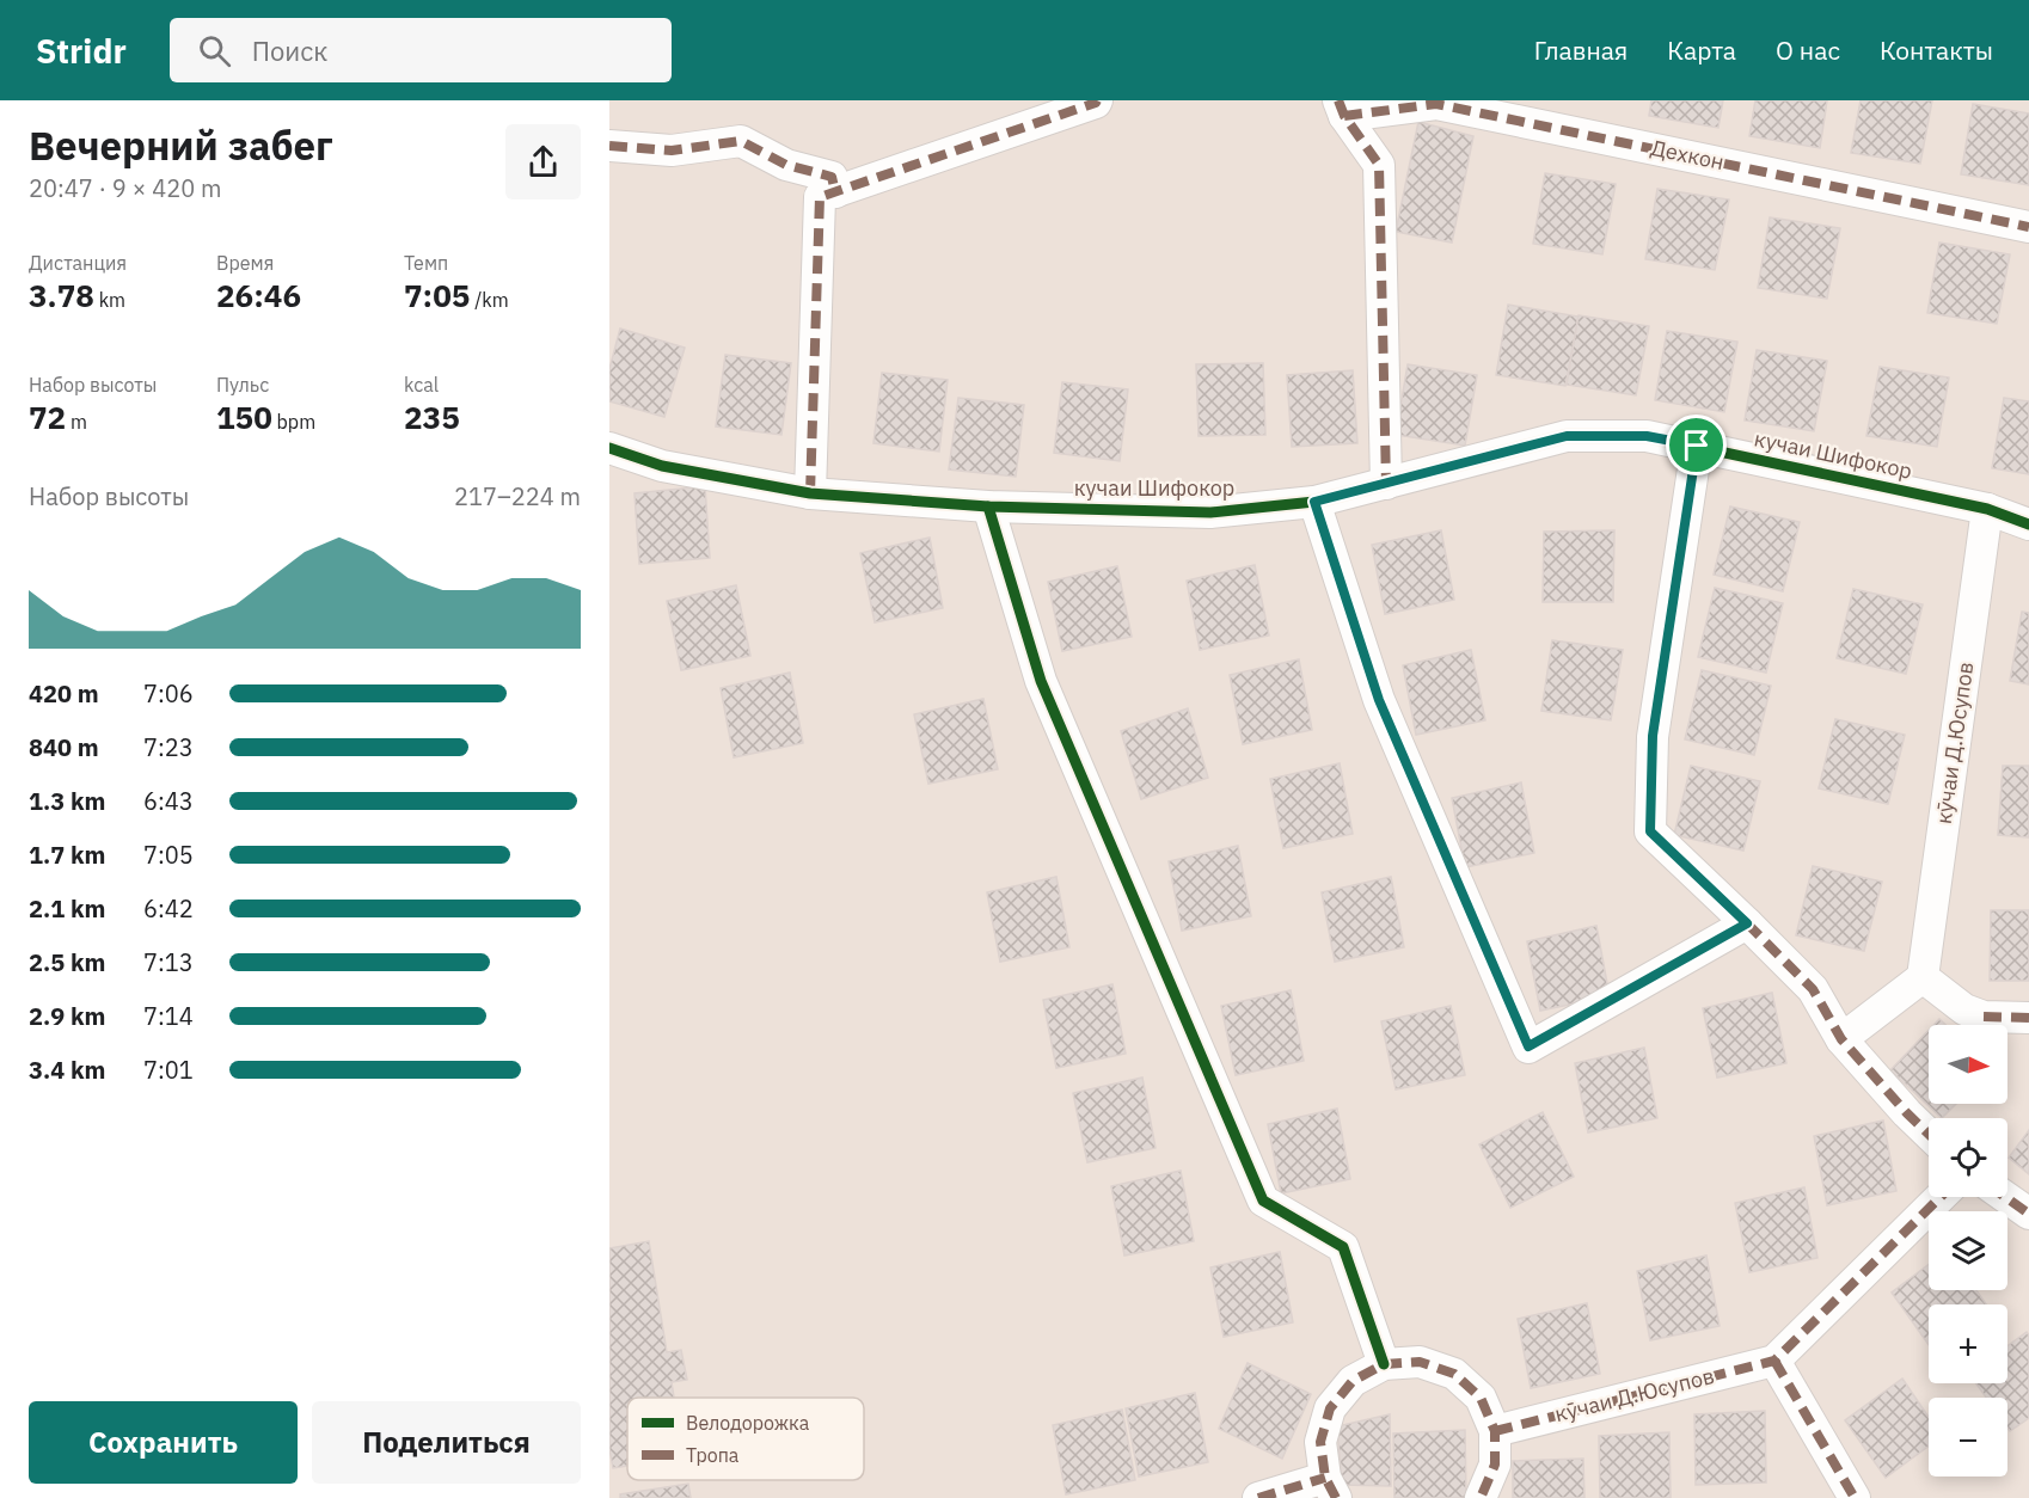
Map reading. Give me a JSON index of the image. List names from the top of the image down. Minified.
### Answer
{"streets":{"street":["Дехкон","кучаи Шифокор","кӯчаи Д.Юсупов"]},"crossings":[["кучаи Шифокор","кӯчаи Д.Юсупов"]],"legend":["Велодорожка","Тропа"],"north":"right","page":{"header":"Stridr","search":"Поиск","nav":["Главная","Карта","О нас","Контакты"],"heading":["Вечерний забег","20:47 · 9 × 420 m"],"stats":[["Дистанция","3.78 km"],["Время","26:46"],["Темп","7:05 /km"],["Набор высоты","72 m"],["Пульс","150 bpm"],["kcal","235"]],"chart":["Набор высоты","217–224 m"],"list":[{"name":"420 m","note":"7:06"},{"name":"840 m","note":"7:23"},{"name":"1.3 km","note":"6:43"},{"name":"1.7 km","note":"7:05"},{"name":"2.1 km","note":"6:42"},{"name":"2.5 km","note":"7:13"},{"name":"2.9 km","note":"7:14"},{"name":"3.4 km","note":"7:01"}],"map_buttons":["+","−"],"buttons":["Сохранить","Поделиться"]}}
